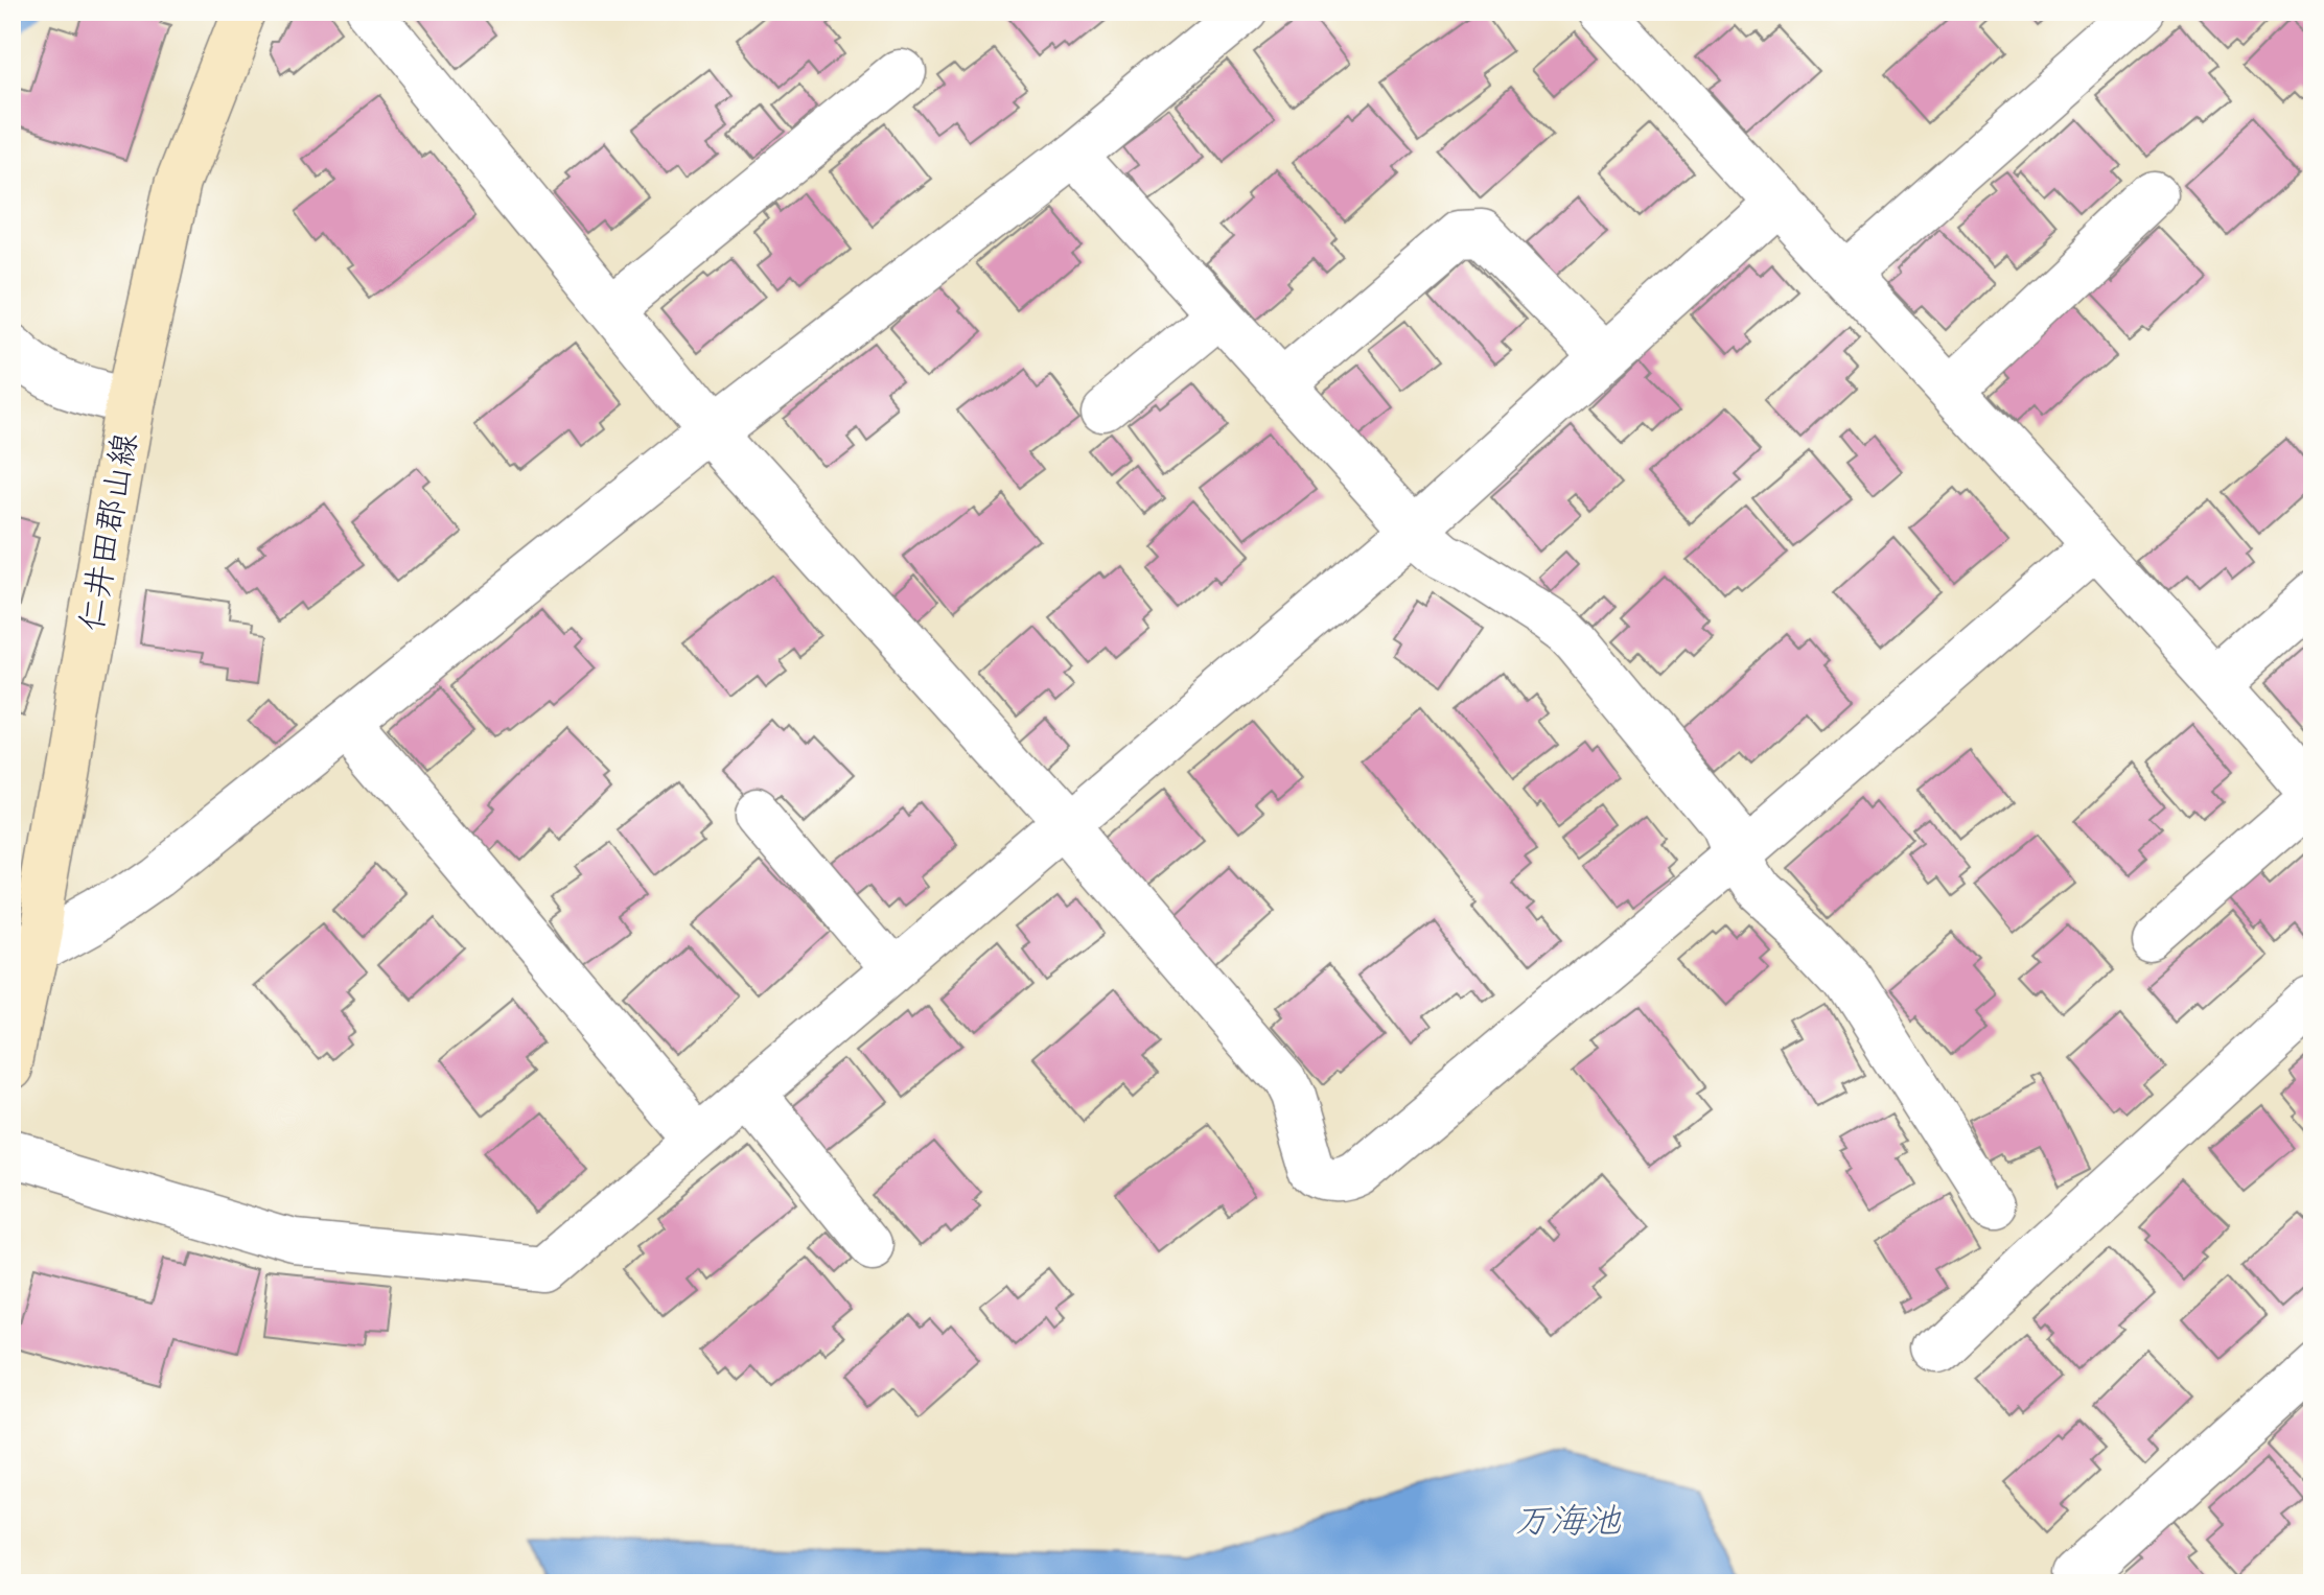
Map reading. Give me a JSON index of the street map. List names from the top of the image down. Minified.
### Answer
{"streets":{"main road":["仁井田郡山線"]},"water":["万海池"]}
